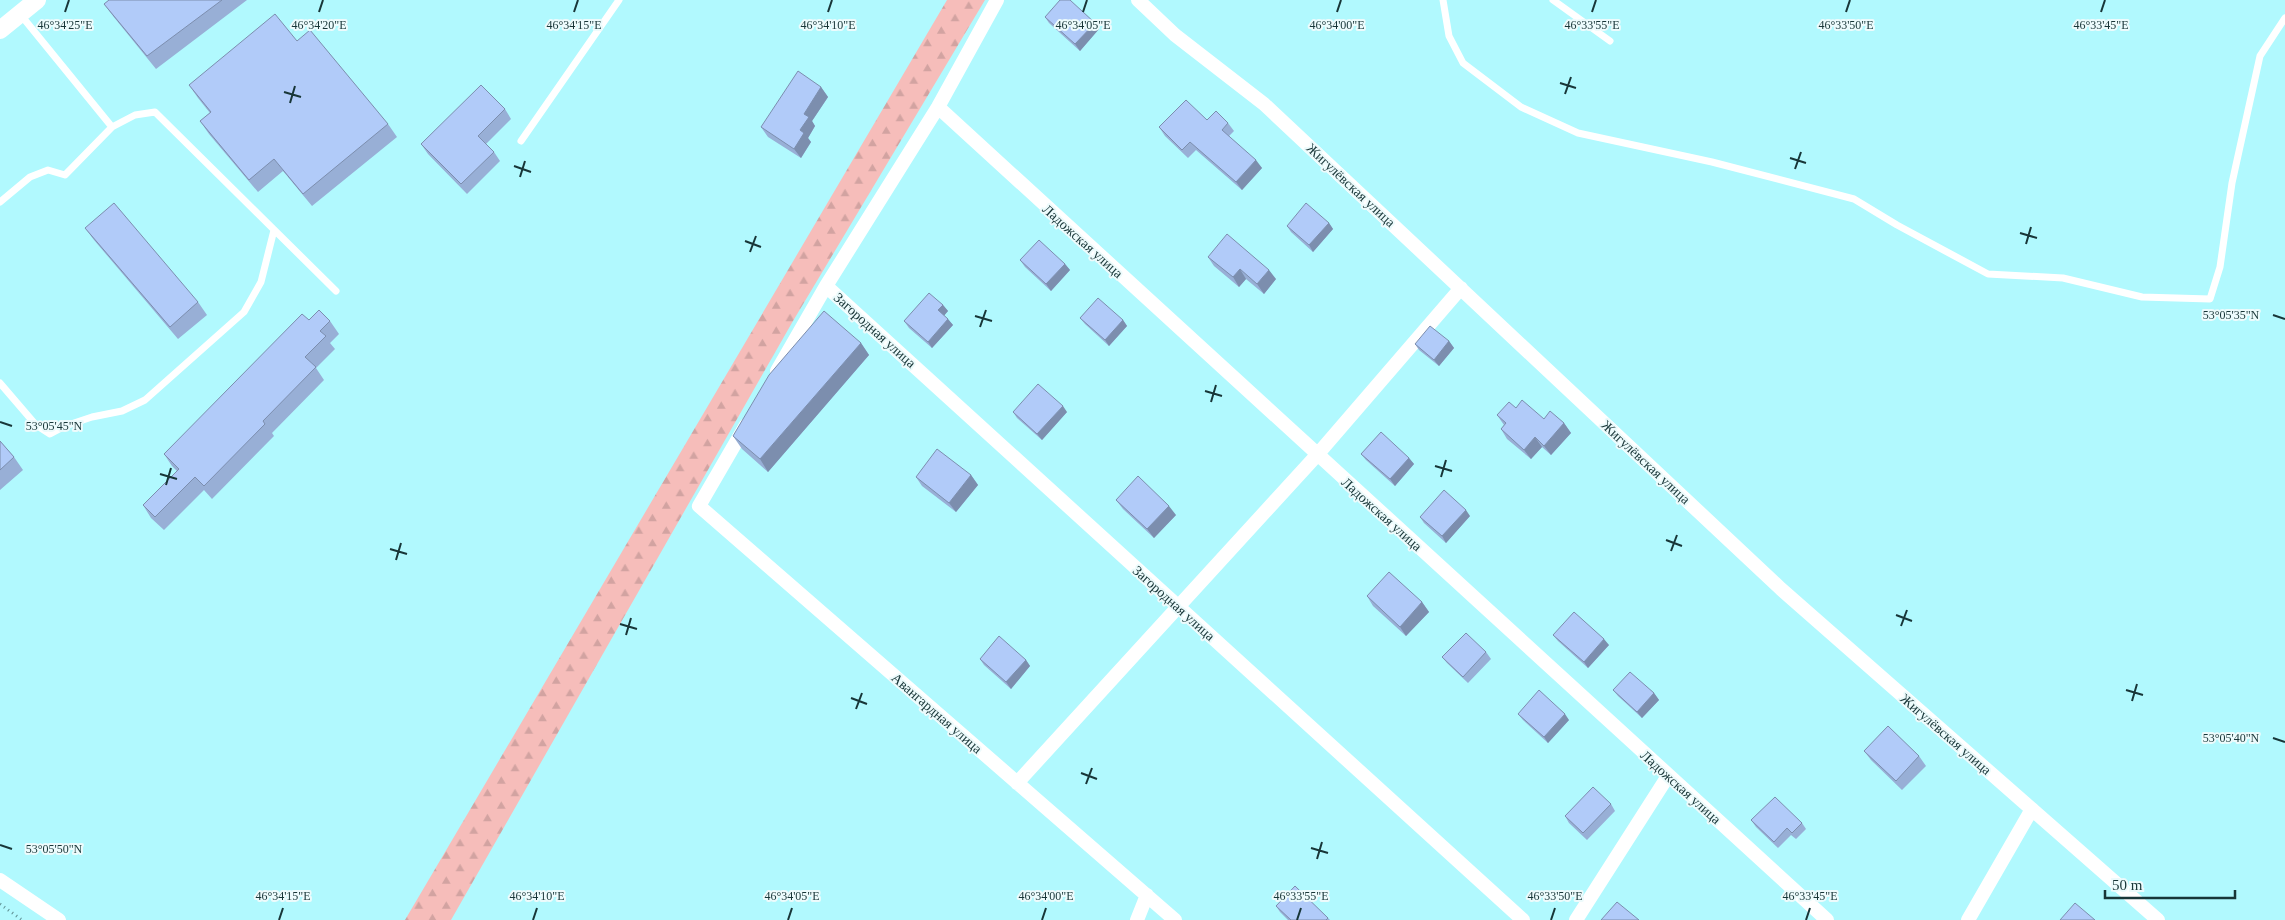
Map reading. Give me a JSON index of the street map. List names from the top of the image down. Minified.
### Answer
{"streets":{"street":["Жигулёвская улица","Ладожская улица","Загородная улица","Авангардная улица"]},"scale_bar":"50 m","coordinates":["46°34'25\"E","46°34'20\"E","46°34'15\"E","46°34'10\"E","46°34'05\"E","46°34'00\"E","46°33'55\"E","46°33'50\"E","46°33'45\"E","53°05'35\"N","53°05'45\"N","53°05'40\"N","53°05'50\"N"]}
